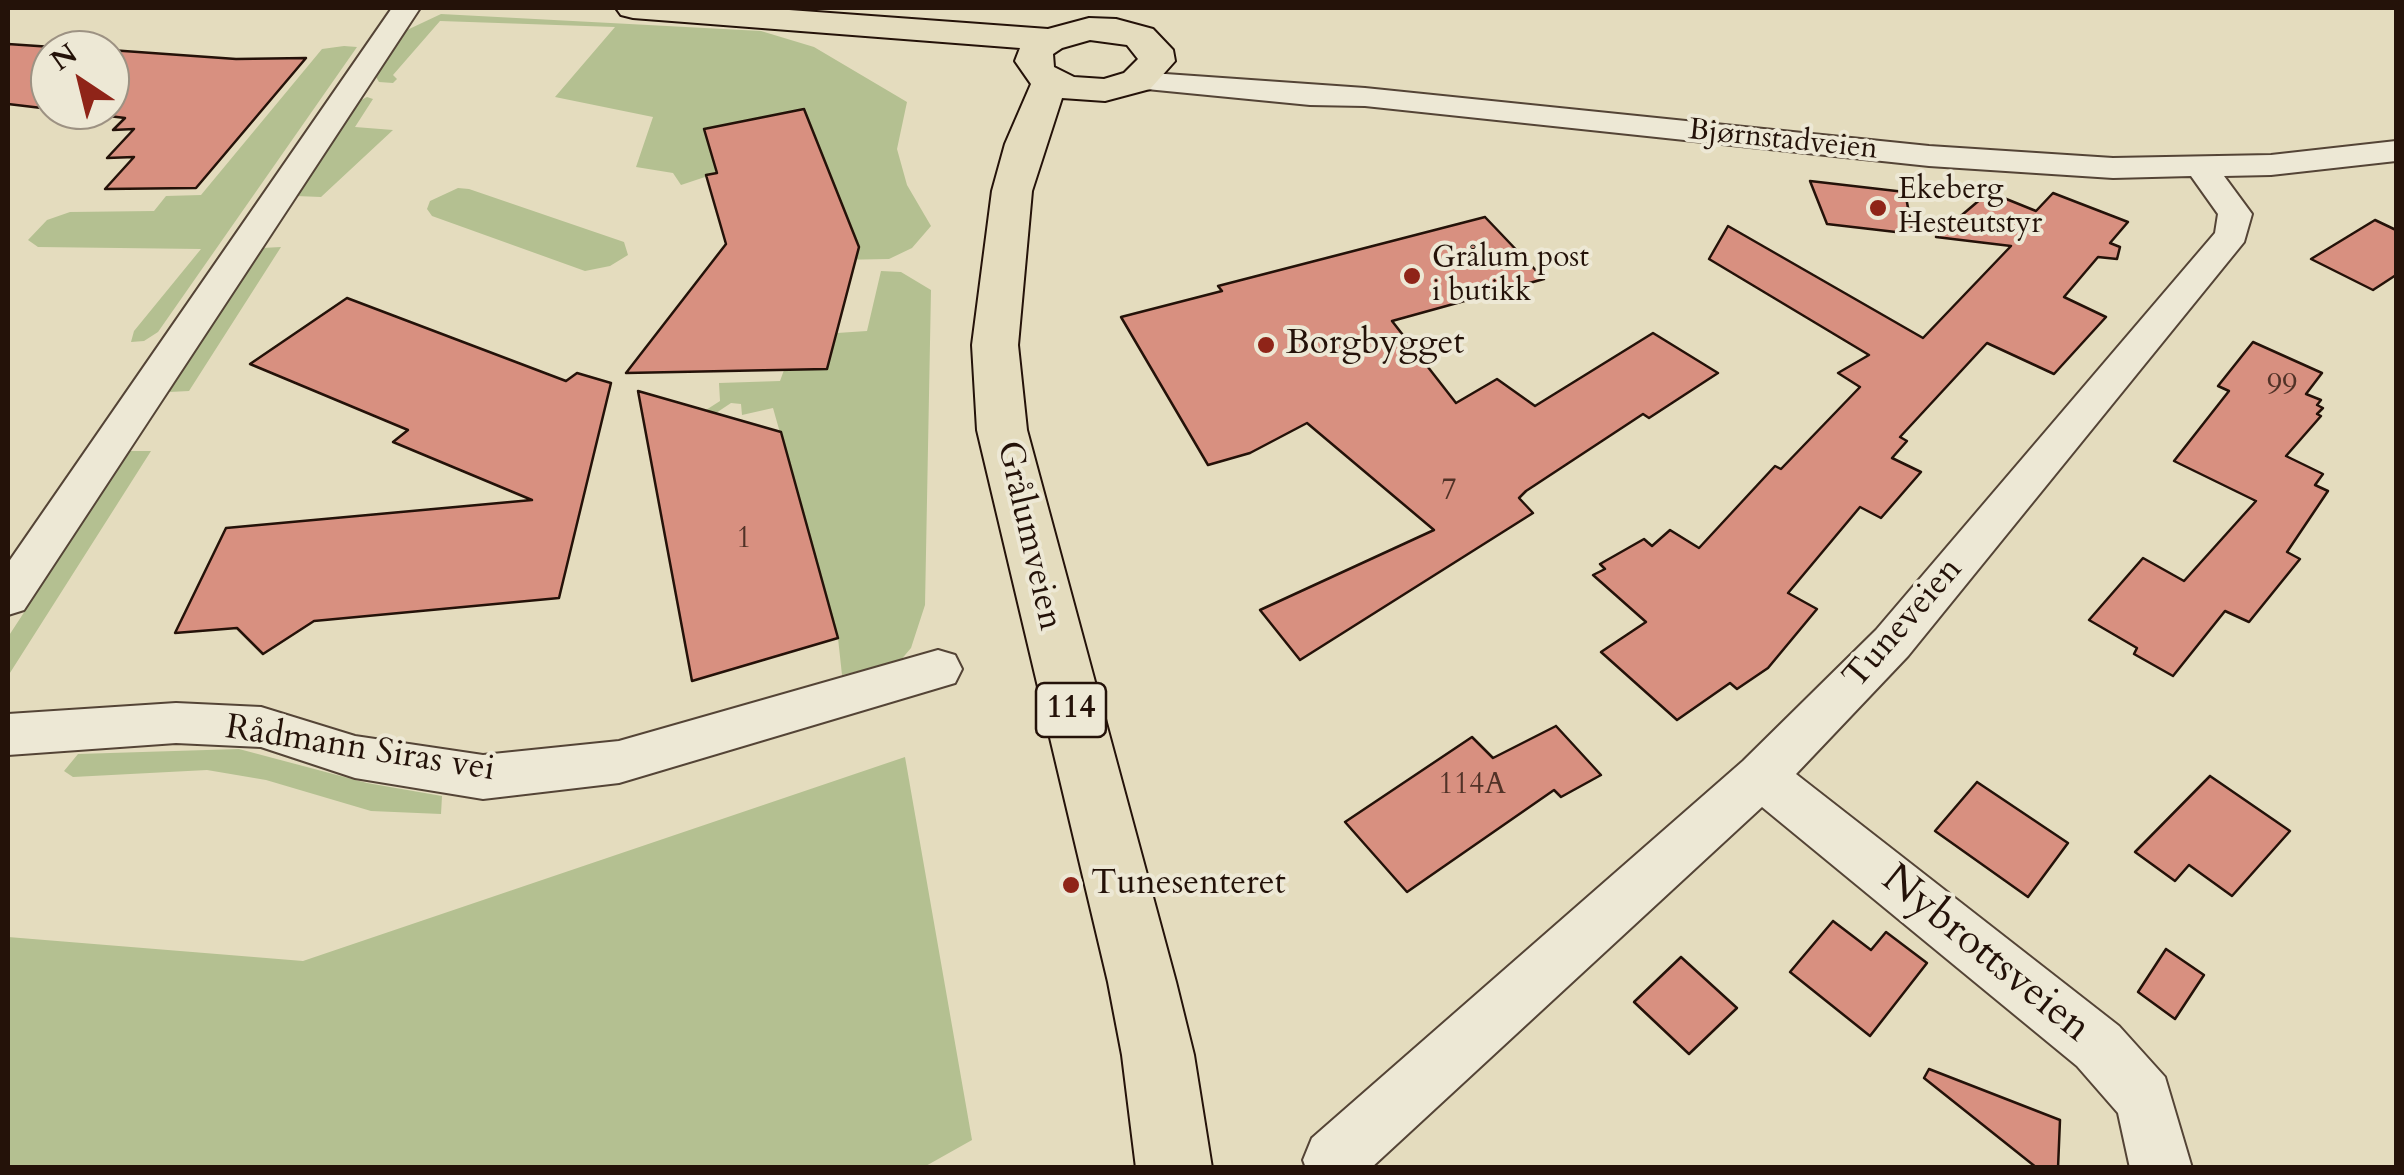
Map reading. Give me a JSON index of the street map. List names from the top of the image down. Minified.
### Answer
{"streets":{"main road":["Grålumveien","114"],"street":["Bjørnstadveien","Tuneveien","Rådmann Siras vei","Nybrottsveien"]},"crossings":[["Bjørnstadveien","Grålumveien"],["Bjørnstadveien","Tuneveien"],["Tuneveien","Nybrottsveien"]],"places":["Ekeberg Hesteutstyr","Grålum post i butikk","Borgbygget","Tunesenteret"],"house_numbers":["99","7","1","114A"],"north":"top left"}
